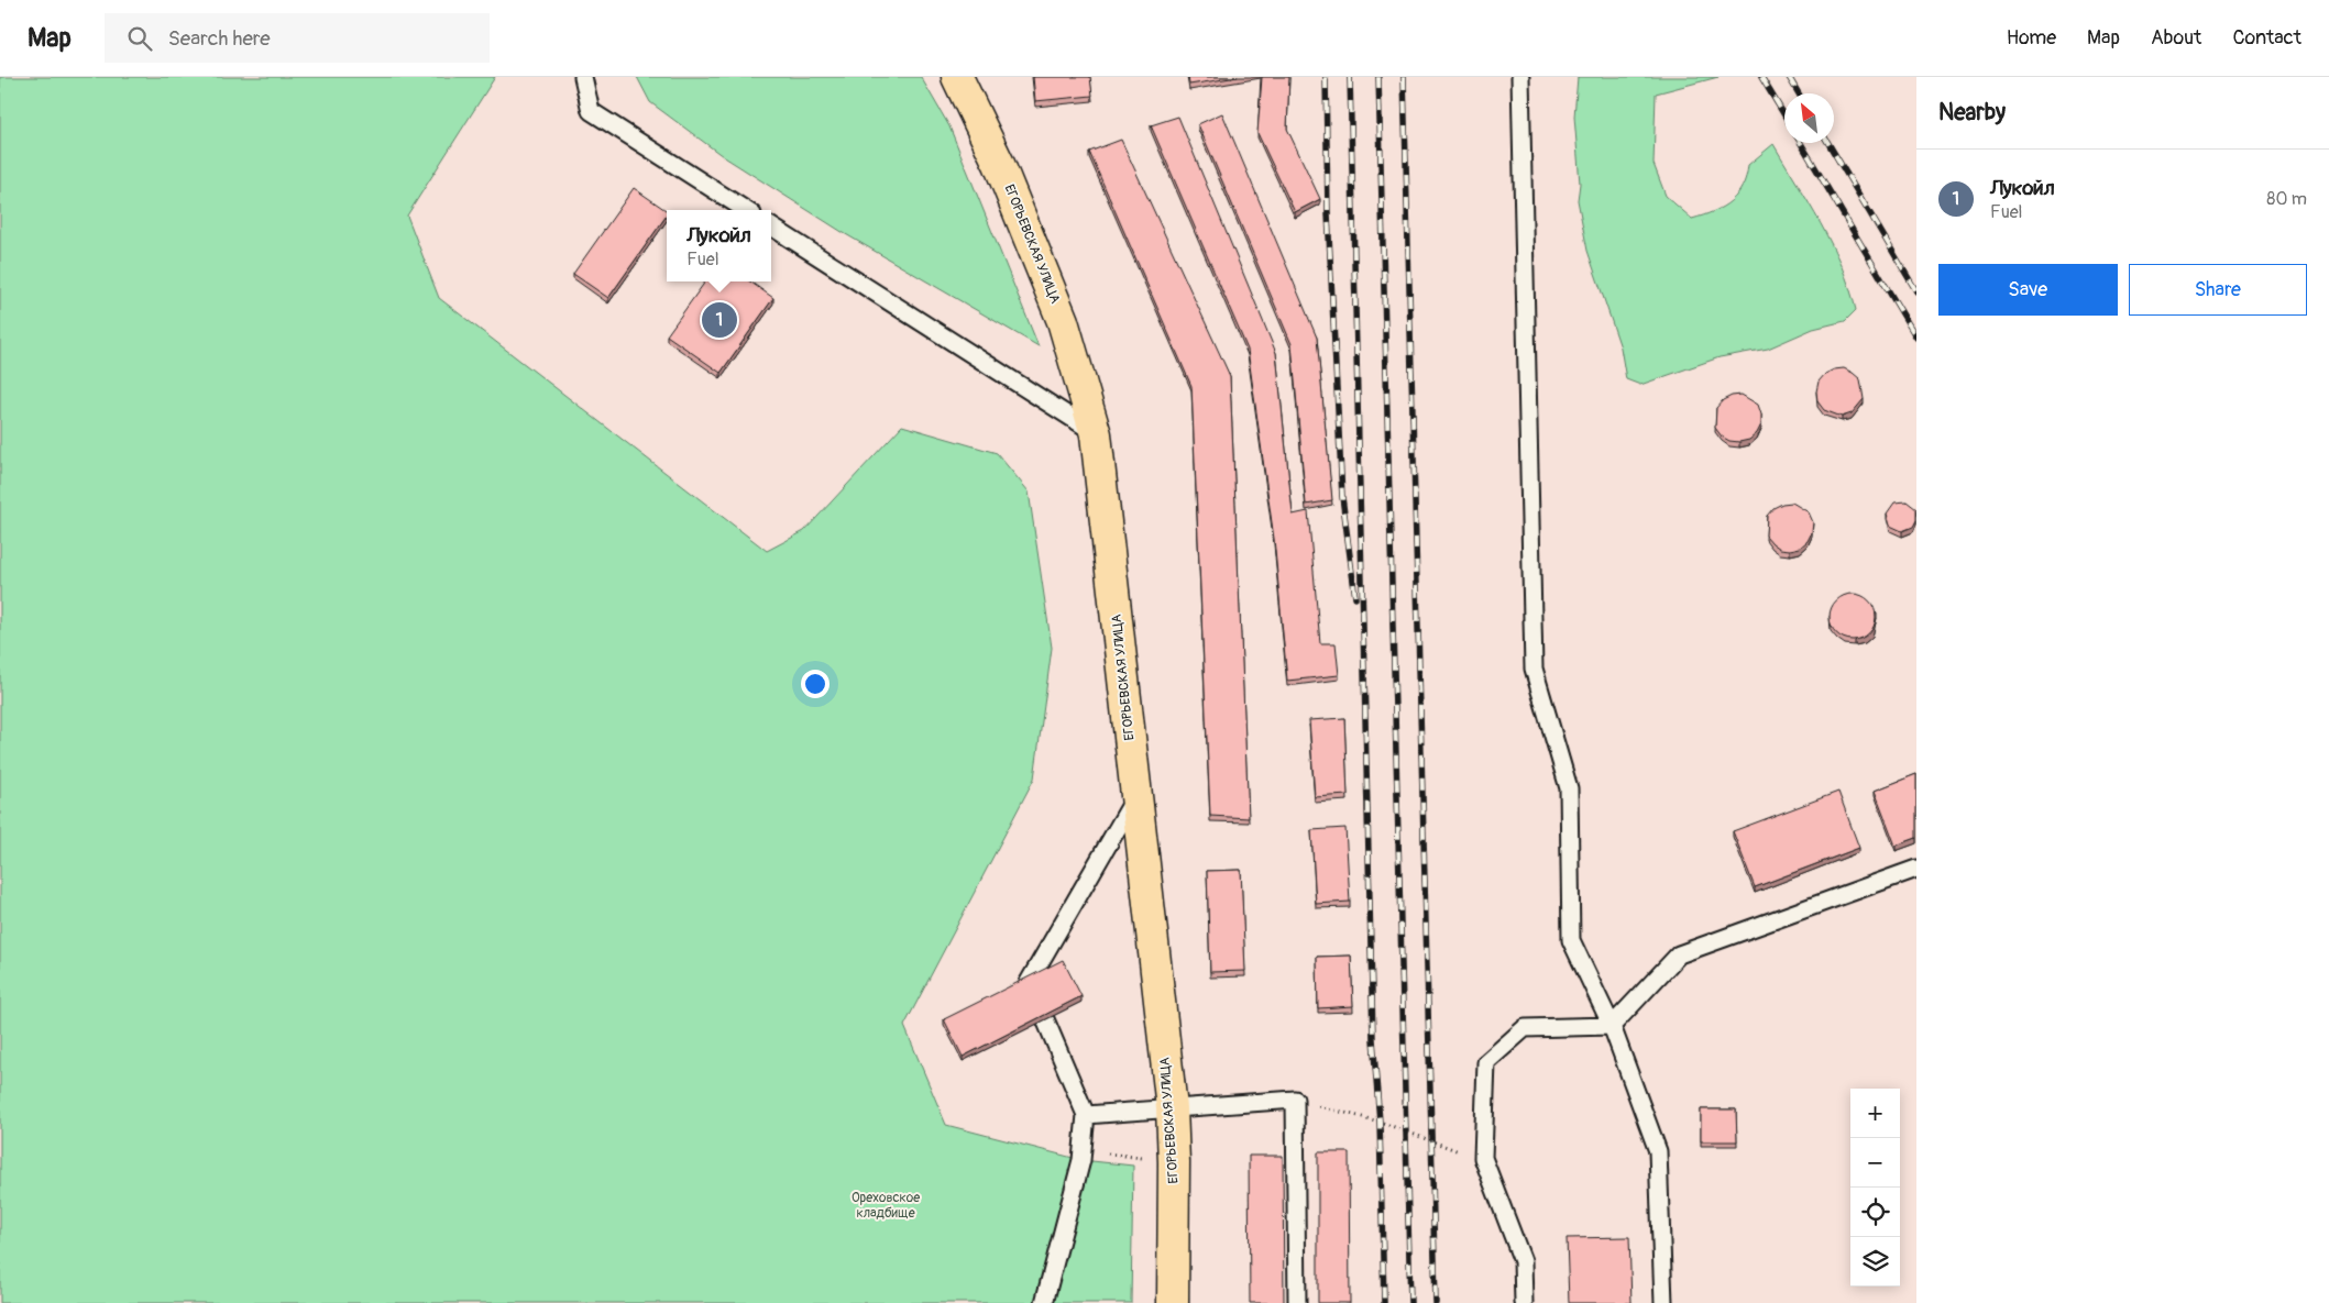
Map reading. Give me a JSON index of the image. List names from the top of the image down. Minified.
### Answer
{"streets":{"highway":["ЕГОРЬЕВСКАЯ УЛИЦА"]},"parks":["Ореховское кладбище"],"north":"top left","page":{"header":"Map","search":"Search here","nav":["Home","Map","About","Contact"],"heading":"Nearby","list":[{"mark":"1","name":"Лукойл","note":"Fuel","value":"80 m"}],"popup":["Лукойл","Fuel"],"buttons":["Save","Share"],"pins":"1","map_buttons":["+","−"]}}
